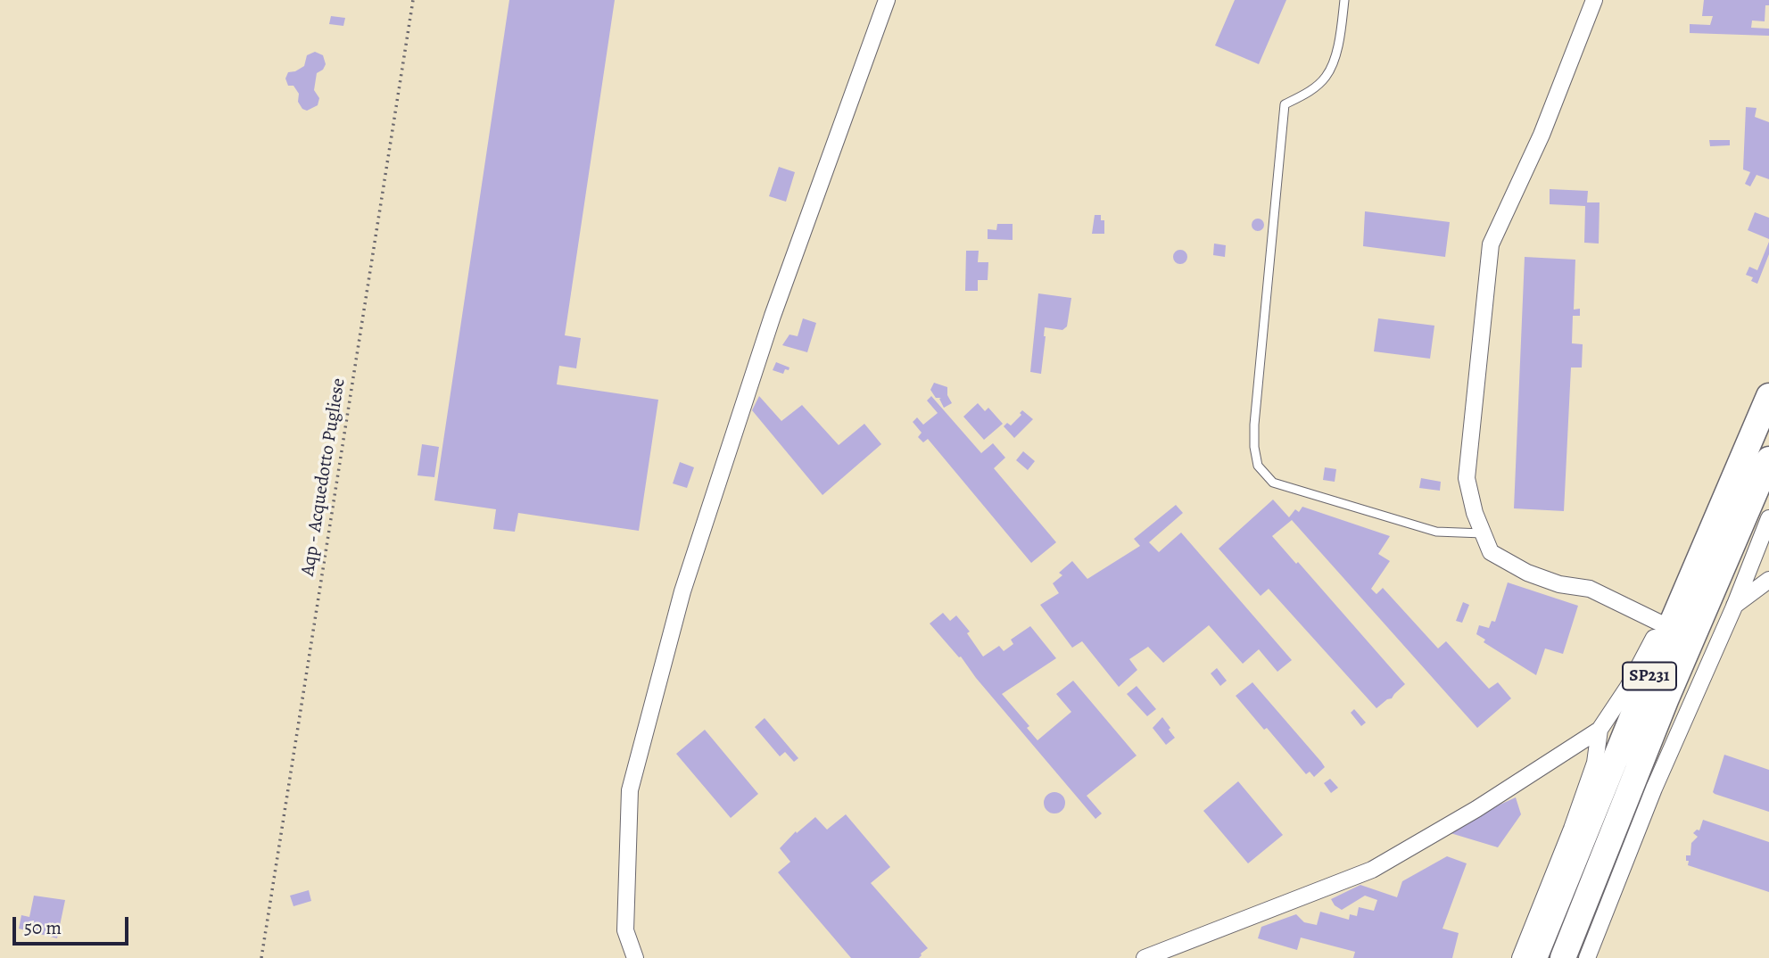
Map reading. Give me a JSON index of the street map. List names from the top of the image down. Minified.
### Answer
{"streets":{"highway":["SP231"],"path":["Aqp - Acquedotto Pugliese"]},"scale_bar":"50 m"}
